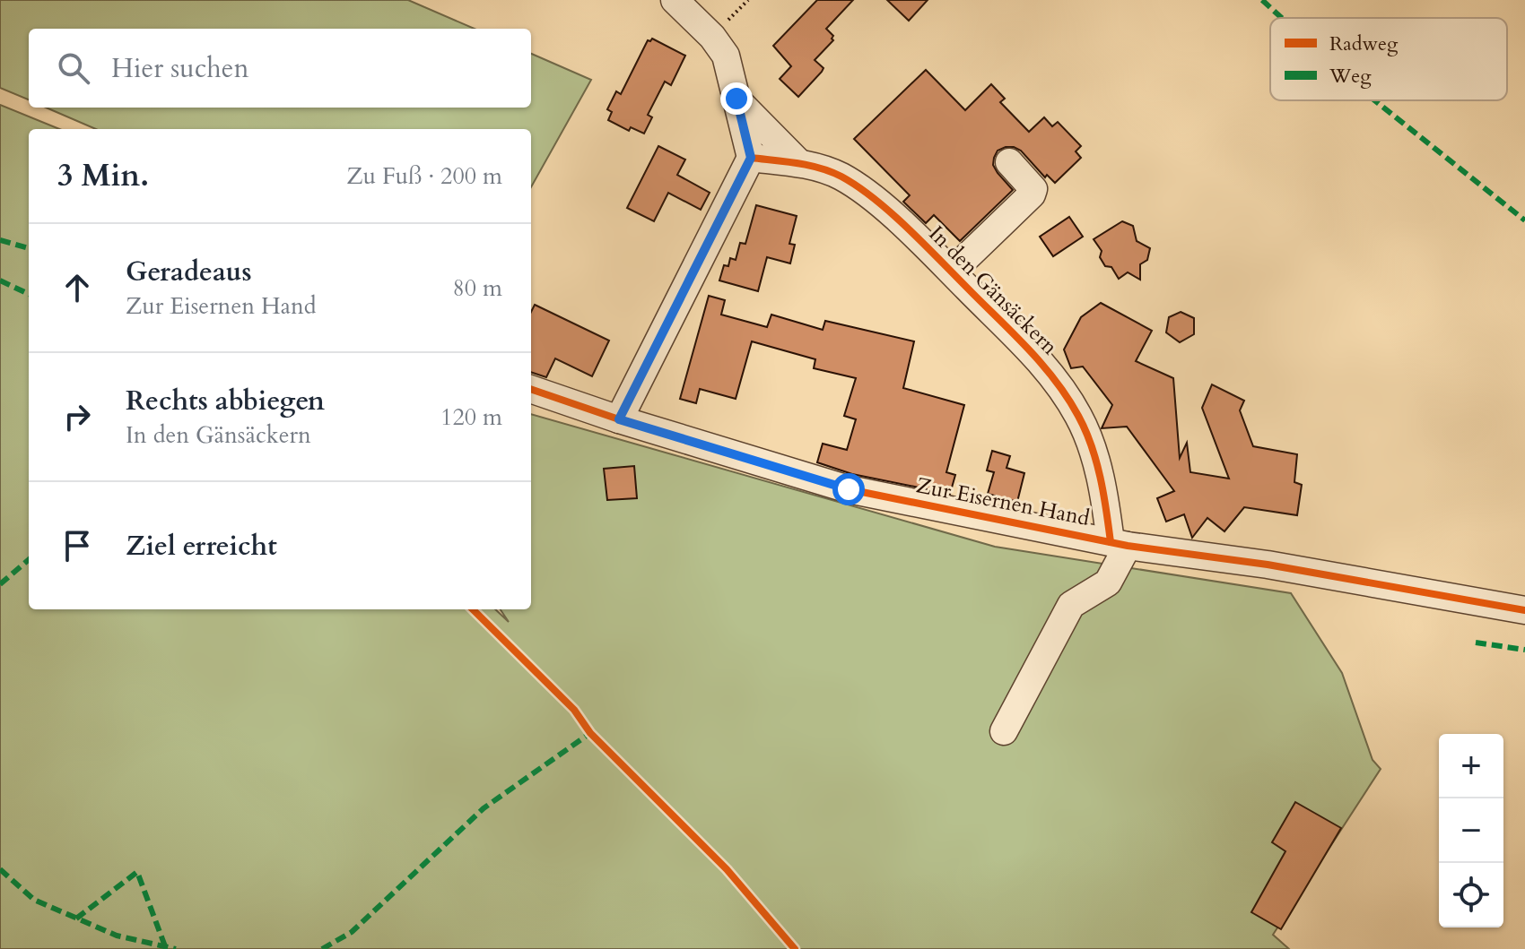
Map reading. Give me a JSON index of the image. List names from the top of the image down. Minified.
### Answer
{"streets":{"street":["In den Gänsäckern","Zur Eisernen Hand"]},"crossings":[["In den Gänsäckern","Zur Eisernen Hand"]],"legend":["Radweg","Weg"],"page":{"search":"Hier suchen","heading":["3 Min.","Zu Fuß · 200 m"],"list":[["Geradeaus","Zur Eisernen Hand","80 m"],["Rechts abbiegen","In den Gänsäckern","120 m"],"Ziel erreicht"],"map_buttons":["+","−"]}}
